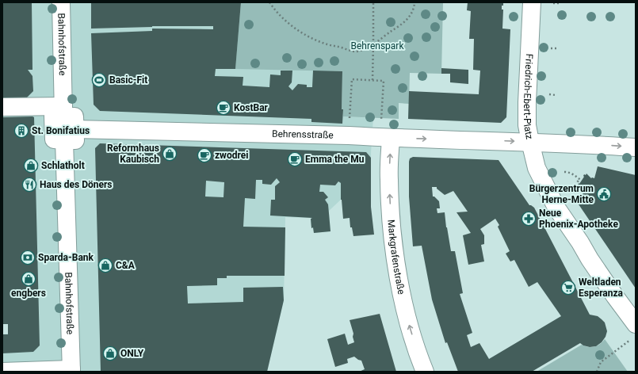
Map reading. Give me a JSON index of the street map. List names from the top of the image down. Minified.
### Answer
{"streets":{"street":["Bahnhofstraße","Friedrich-Ebert-Platz","Behrensstraße","Markgrafenstraße"]},"crossings":[["Bahnhofstraße","Behrensstraße"],["Friedrich-Ebert-Platz","Behrensstraße"],["Behrensstraße","Markgrafenstraße"]],"one_way":["Friedrich-Ebert-Platz","Markgrafenstraße"],"parks":["Behrenspark"],"places":{"sports":["Basic-Fit"],"cafe":["KostBar","zwodrei","Emma the Mu"],"building":["St. Bonifatius"],"shop":["Reformhaus Kaubisch","Schlatholt","C&A","engbers","ONLY"],"restaurant":["Haus des Döners"],"public building":["Bürgerzentrum Herne-Mitte"],"pharmacy":["Neue Phoenix-Apotheke"],"bank":["Sparda-Bank"],"supermarket":["Weltladen Esperanza"]}}
